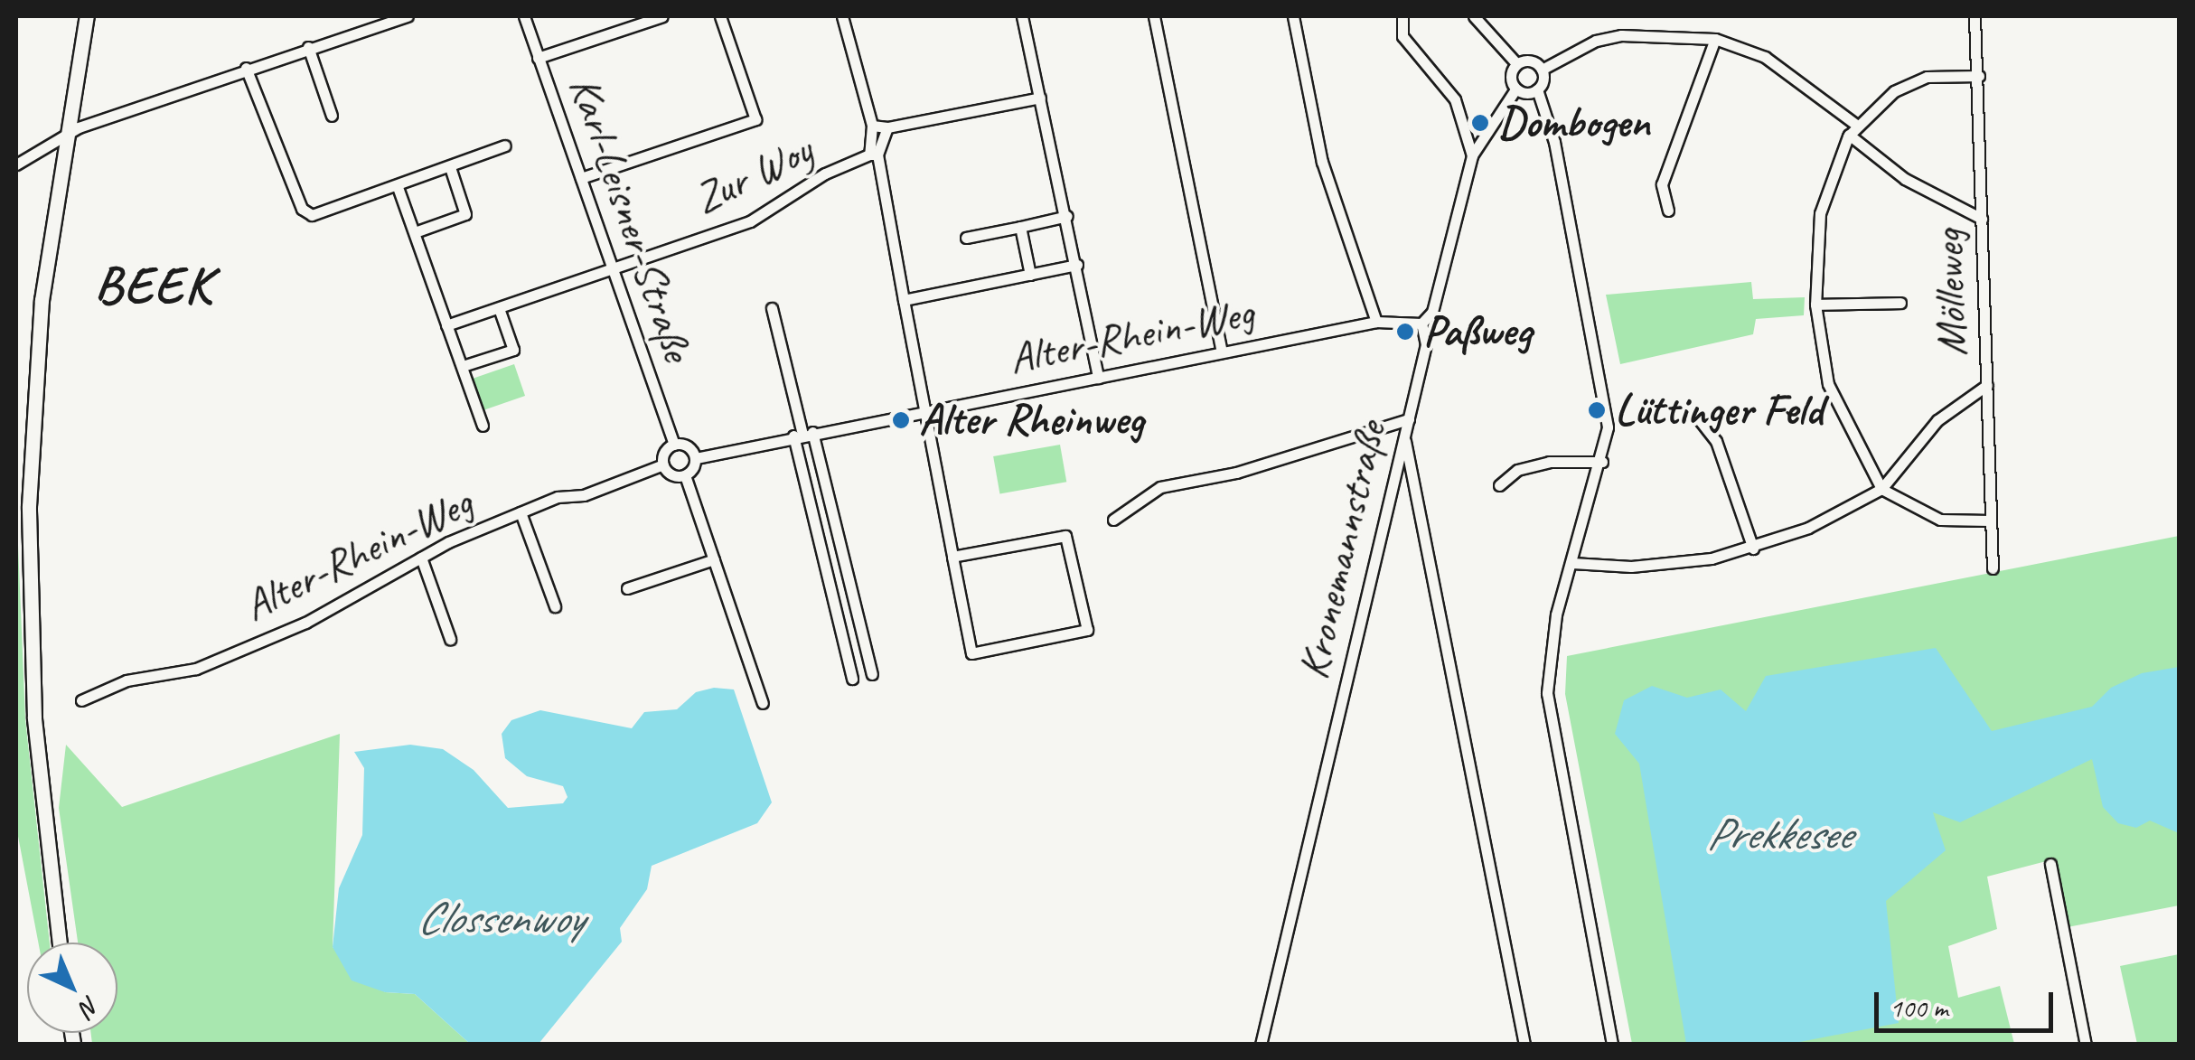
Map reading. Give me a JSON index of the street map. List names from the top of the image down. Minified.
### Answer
{"streets":{"street":["Zur Woy","Karl-Leisner-Straße","Mölleweg","Alter-Rhein-Weg","Kronemannstraße"]},"crossings":[["Zur Woy","Karl-Leisner-Straße"],["Karl-Leisner-Straße","Alter-Rhein-Weg"],["Alter-Rhein-Weg","Kronemannstraße"]],"districts":["BEEK"],"water":["Prekkesee","Clossenwoy"],"places":["Dombogen","Paßweg","Lüttinger Feld","Alter Rheinweg"],"scale_bar":"100 m","north":"bottom right"}
